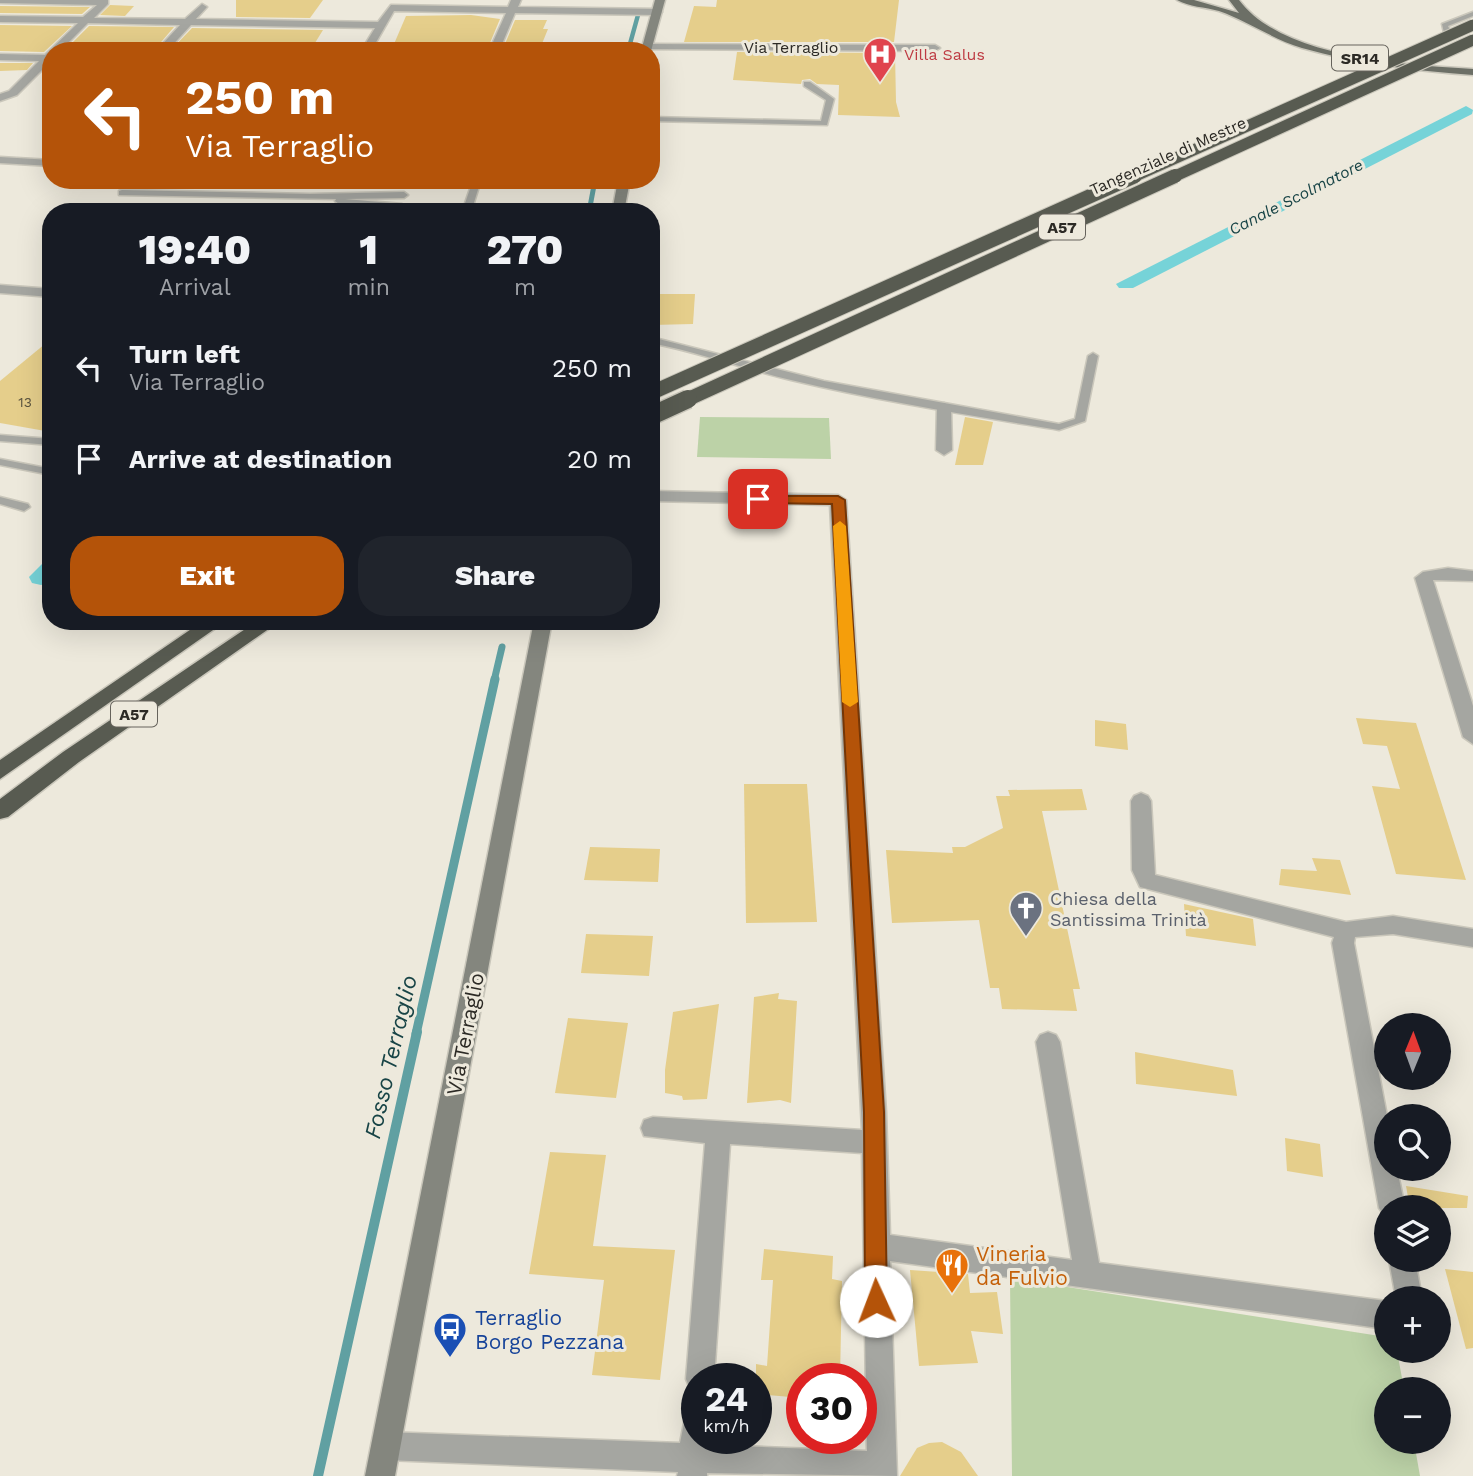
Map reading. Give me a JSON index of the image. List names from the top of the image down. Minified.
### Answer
{"streets":{"highway":["Tangenziale di Mestre","A57"],"main road":["Via Terraglio","SR14"]},"water":["Canale Scolmatore","Fosso Terraglio"],"places":{"hospital":["Villa Salus"],"church":["Chiesa della Santissima Trinità"],"restaurant":["Vineria da Fulvio"],"bus stop":["Terraglio Borgo Pezzana"]},"house_numbers":["13"],"north":"top","page":{"turn":["250 m","Via Terraglio"],"eta":["19:40","Arrival","1","min","270","m"],"list":[{"name":"Turn left","note":"Via Terraglio","value":"250 m"},{"name":"Arrive at destination","value":"20 m"}],"buttons":["Exit","Share"],"map_buttons":["+","−"],"speed":"24 km/h","limit":"30"}}
